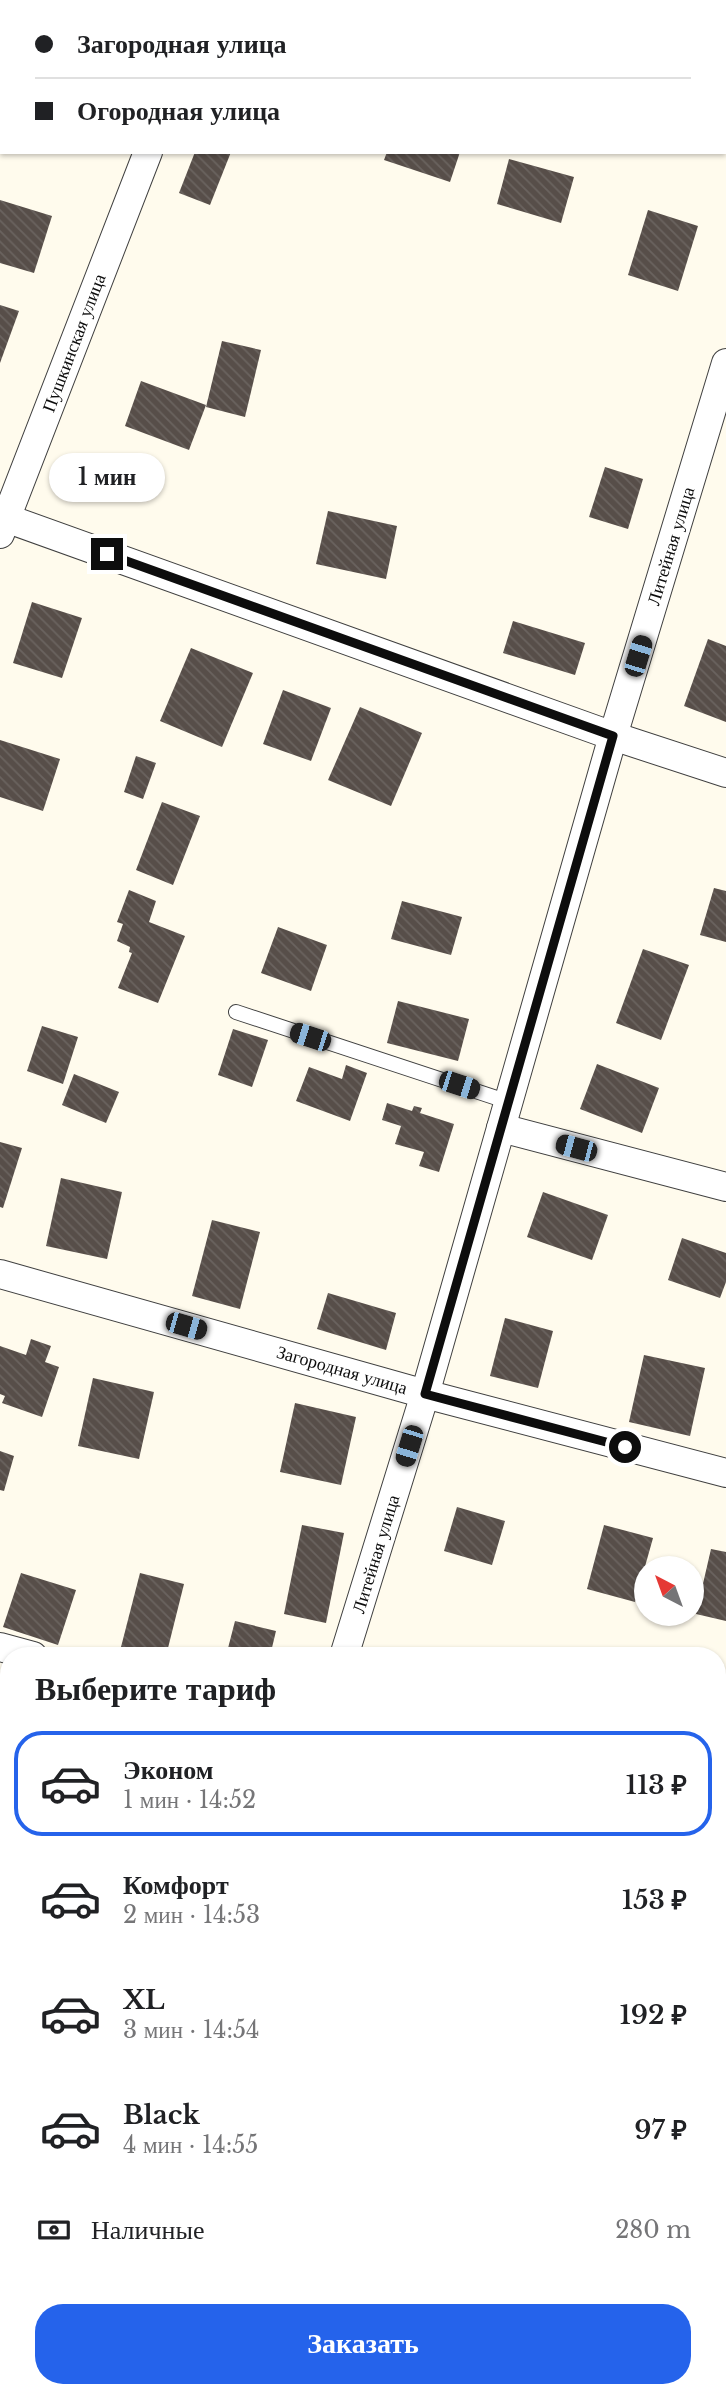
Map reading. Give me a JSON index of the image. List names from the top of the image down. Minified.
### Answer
{"streets":{"street":["Пушкинская улица","Литейная улица","Загородная улица"]},"crossings":[["Литейная улица","Загородная улица"]],"north":"top left","page":{"banner":["Загородная улица","Огородная улица"],"bubble":"1 мин","heading":"Выберите тариф","list":[{"name":"Эконом","note":"1 мин · 14:52","value":"113 ₽"},{"name":"Комфорт","note":"2 мин · 14:53","value":"153 ₽"},{"name":"XL","note":"3 мин · 14:54","value":"192 ₽"},{"name":"Black","note":"4 мин · 14:55","value":"97 ₽"}],"pay":["Наличные","280 m"],"buttons":"Заказать"}}
